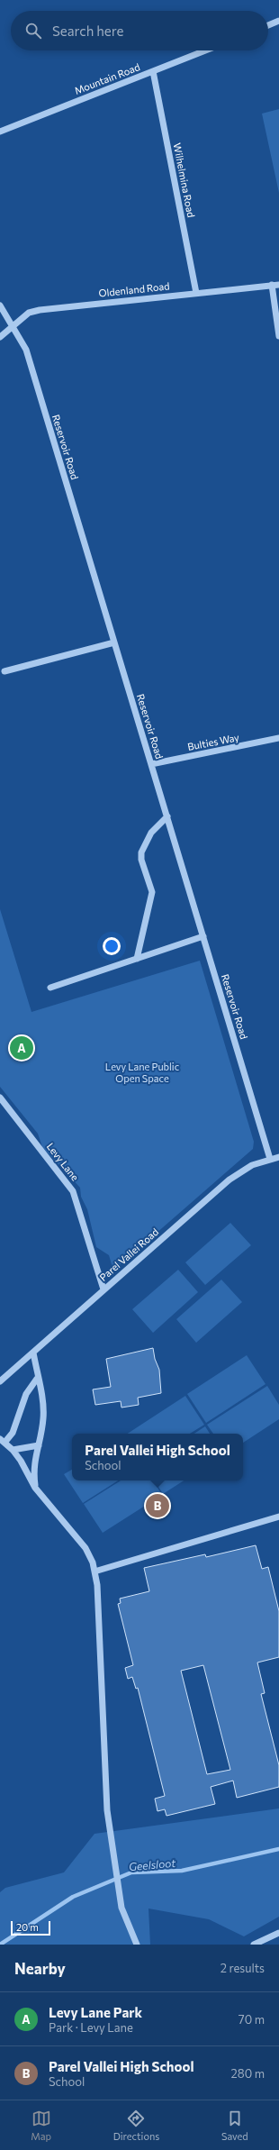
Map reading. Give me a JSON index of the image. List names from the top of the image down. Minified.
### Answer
{"streets":{"street":["Mountain Road","Wilhelmina Road","Oldenland Road","Reservoir Road","Bulties Way","Levy Lane","Parel Vallei Road"]},"crossings":[["Mountain Road","Wilhelmina Road"],["Wilhelmina Road","Oldenland Road"],["Oldenland Road","Reservoir Road"],["Reservoir Road","Bulties Way"],["Reservoir Road","Parel Vallei Road"],["Levy Lane","Parel Vallei Road"]],"water":["Geelsloot"],"parks":["Levy Lane Public Open Space"],"scale_bar":"20 m","page":{"search":"Search here","pins":["A","B"],"popup":["Parel Vallei High School","School"],"scale":"20 m","heading":["Nearby","2 results"],"list":[{"mark":"A","name":"Levy Lane Park","note":"Park · Levy Lane","value":"70 m"},{"mark":"B","name":"Parel Vallei High School","note":"School","value":"280 m"}],"nav":["Map","Directions","Saved"]}}
